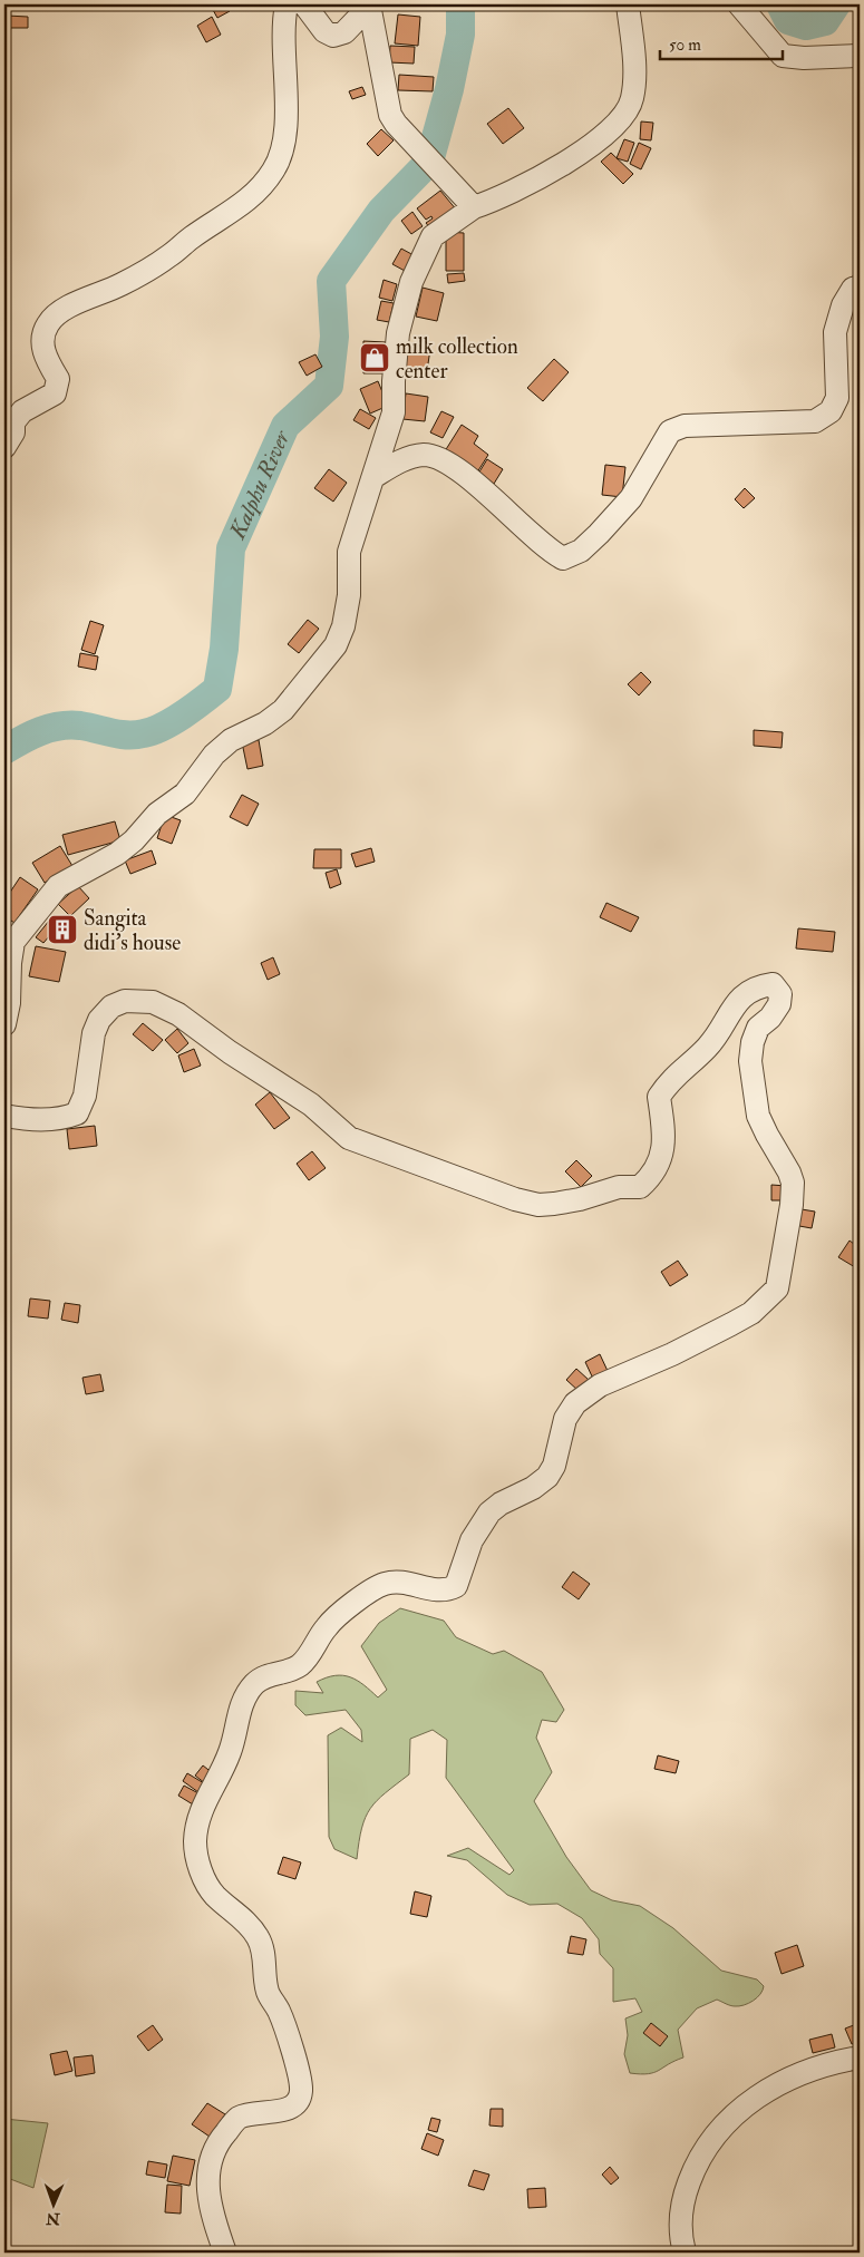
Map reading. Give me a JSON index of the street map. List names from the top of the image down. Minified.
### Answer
{"water":["Kalphu River"],"places":{"shop":["milk collection center"],"building":["Sangita didi's house"]},"scale_bar":"50 m","north":"bottom"}
